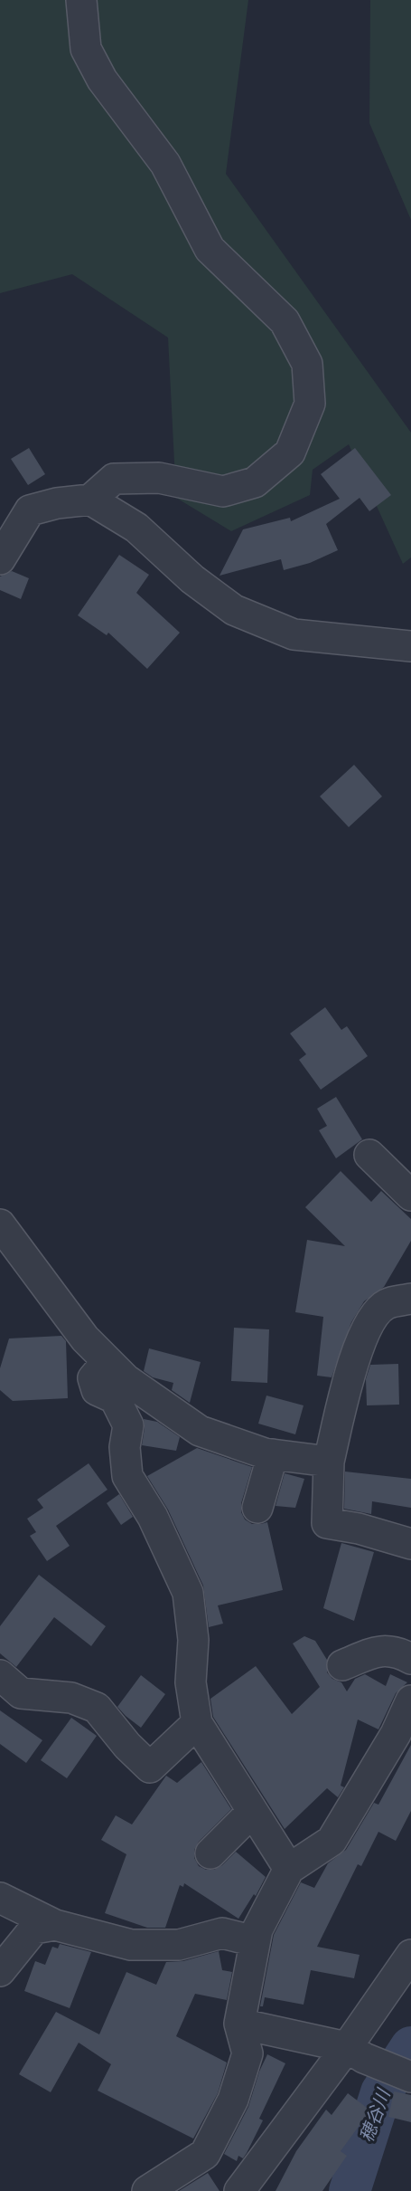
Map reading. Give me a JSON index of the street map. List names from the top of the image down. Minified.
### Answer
{"water":["穂谷川"]}
